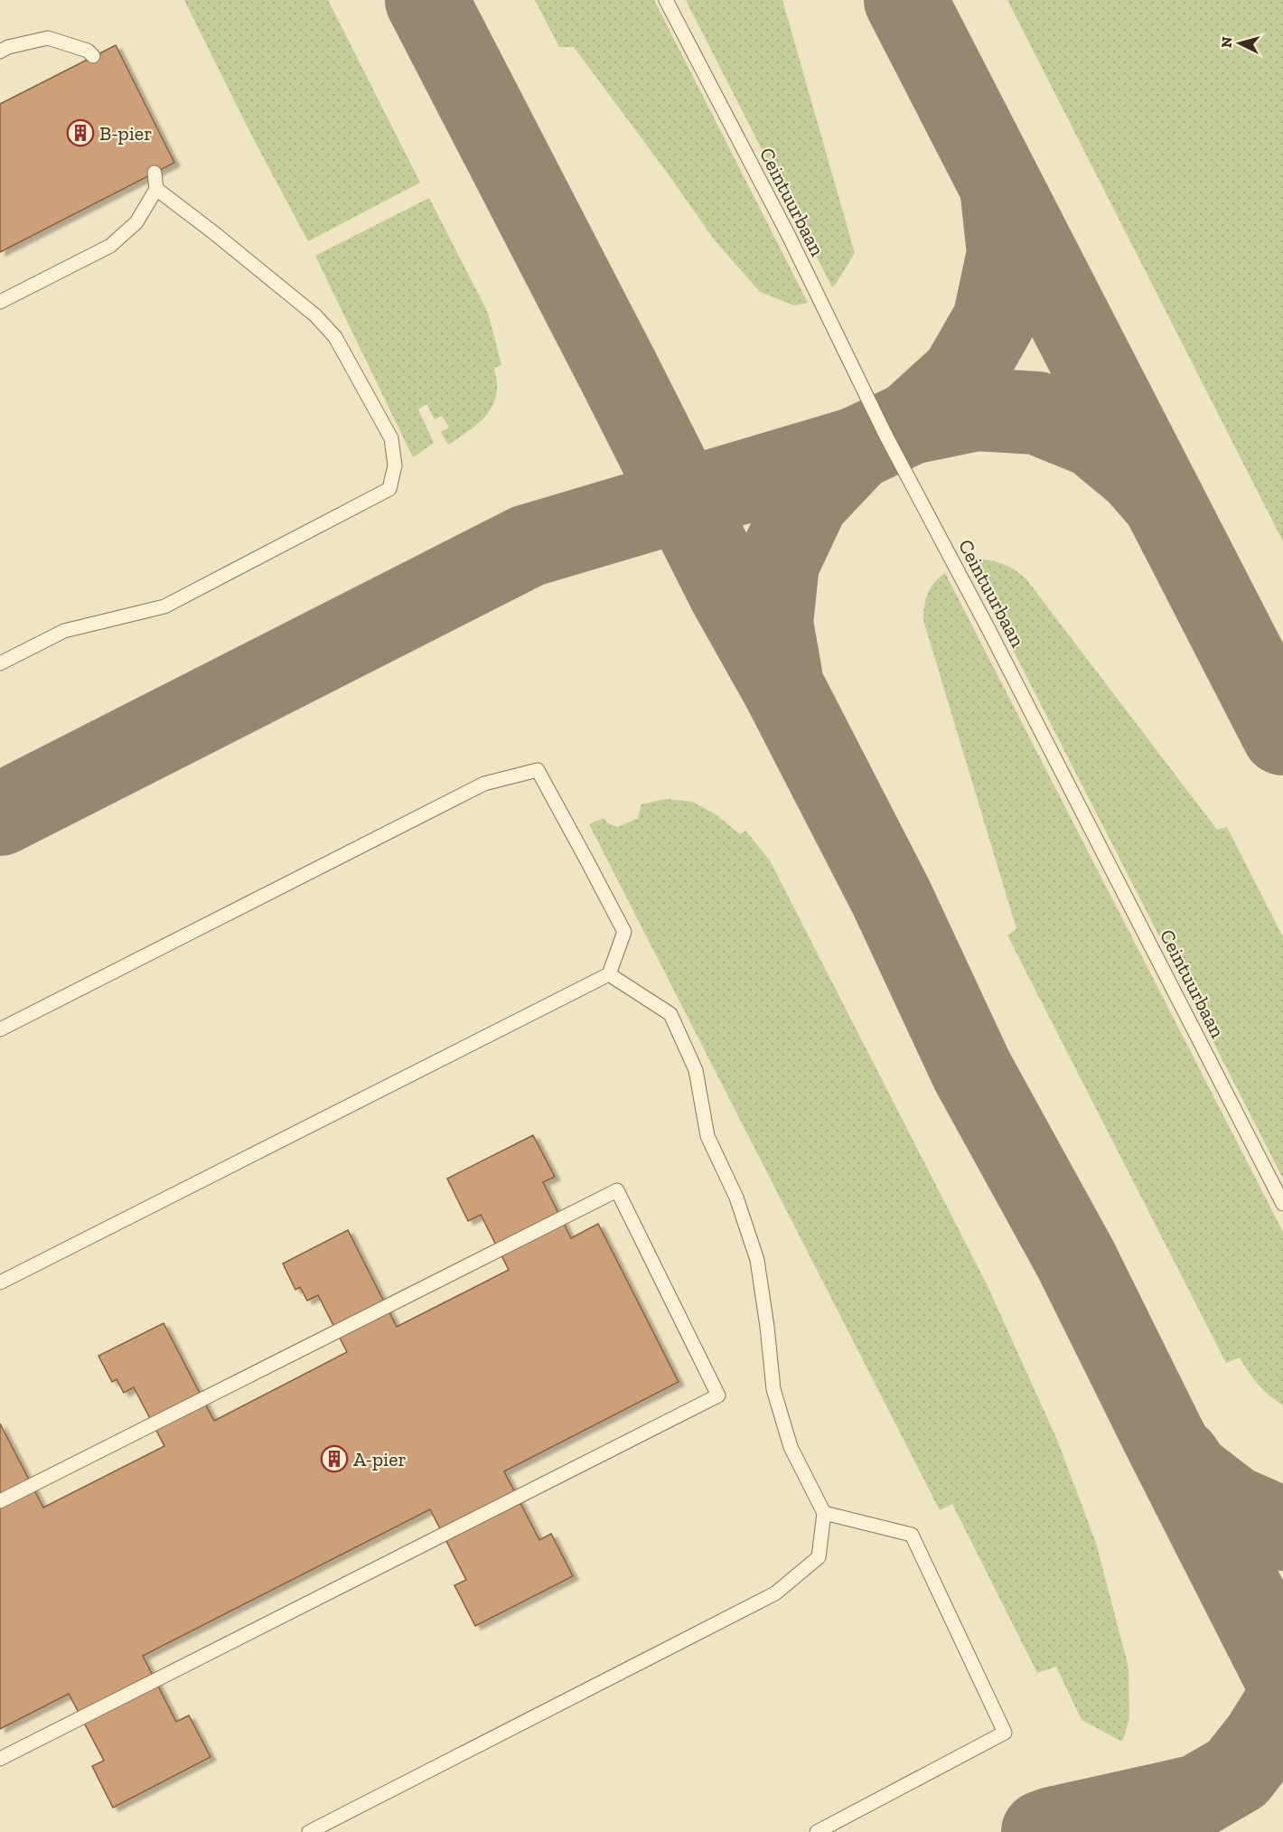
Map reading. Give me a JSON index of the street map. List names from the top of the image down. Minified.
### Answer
{"streets":{"lane":["Ceintuurbaan"]},"places":{"building":["B-pier","A-pier"]},"north":"left"}
